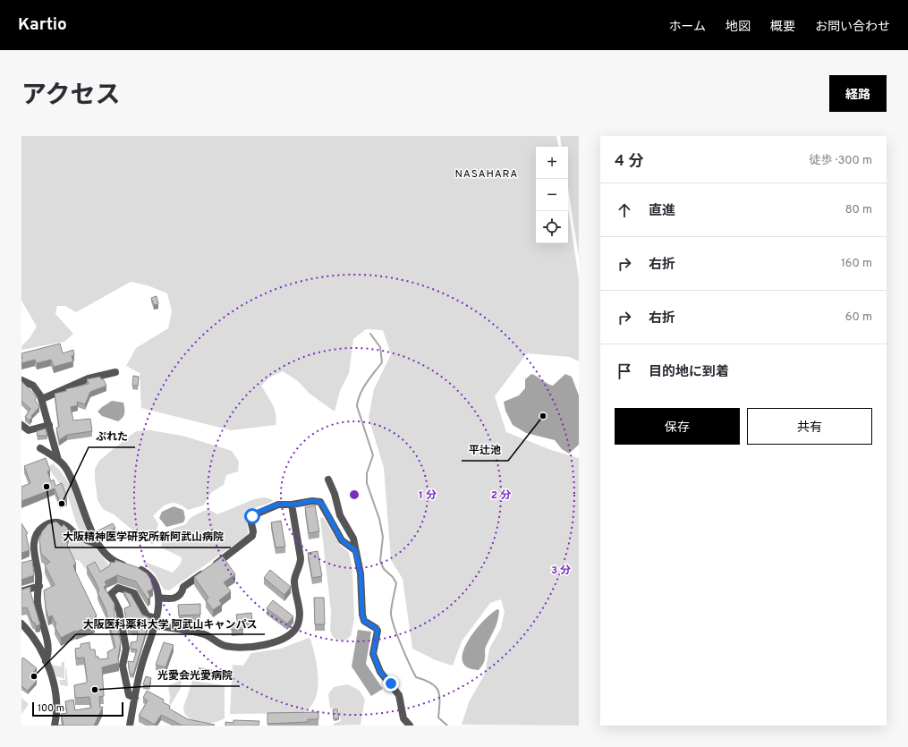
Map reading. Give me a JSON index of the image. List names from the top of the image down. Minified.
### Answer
{"districts":["NASAHARA"],"places":["平辻池","大阪精神医学研究所新阿武山病院","ぷれた","大阪医科薬科大学 阿武山キャンパス","光愛会光愛病院"],"scale_bar":"100 m","page":{"header":"Kartio","nav":["ホーム","地図","概要","お問い合わせ"],"title":"アクセス","buttons":["経路",["保存","共有"]],"heading":["4 分","徒歩 · 300 m"],"map_buttons":["+","−"],"list":[["直進","80 m"],["右折","160 m"],["右折","60 m"],"目的地に到着"],"scale":"100 m"},"rings":["1 分","2 分","3 分"]}
